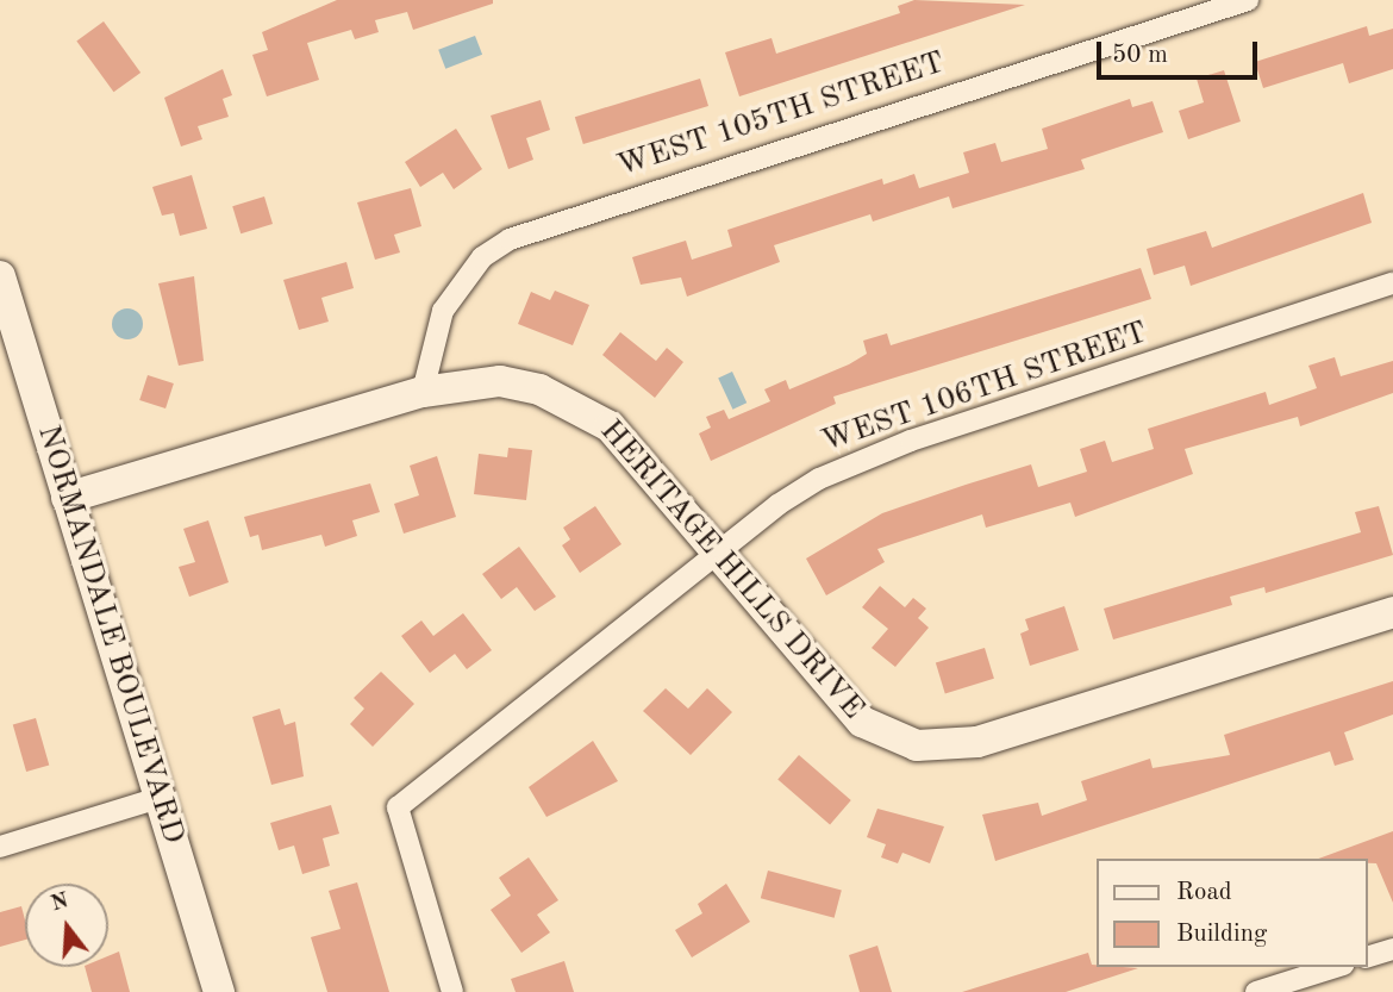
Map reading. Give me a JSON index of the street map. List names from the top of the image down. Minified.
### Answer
{"streets":{"street":["WEST 105TH STREET","WEST 106TH STREET","HERITAGE HILLS DRIVE","NORMANDALE BOULEVARD"]},"crossings":[["WEST 105TH STREET","HERITAGE HILLS DRIVE"],["WEST 106TH STREET","HERITAGE HILLS DRIVE"],["HERITAGE HILLS DRIVE","NORMANDALE BOULEVARD"]],"legend":["Road","Building"],"scale_bar":"50 m","north":"top"}
